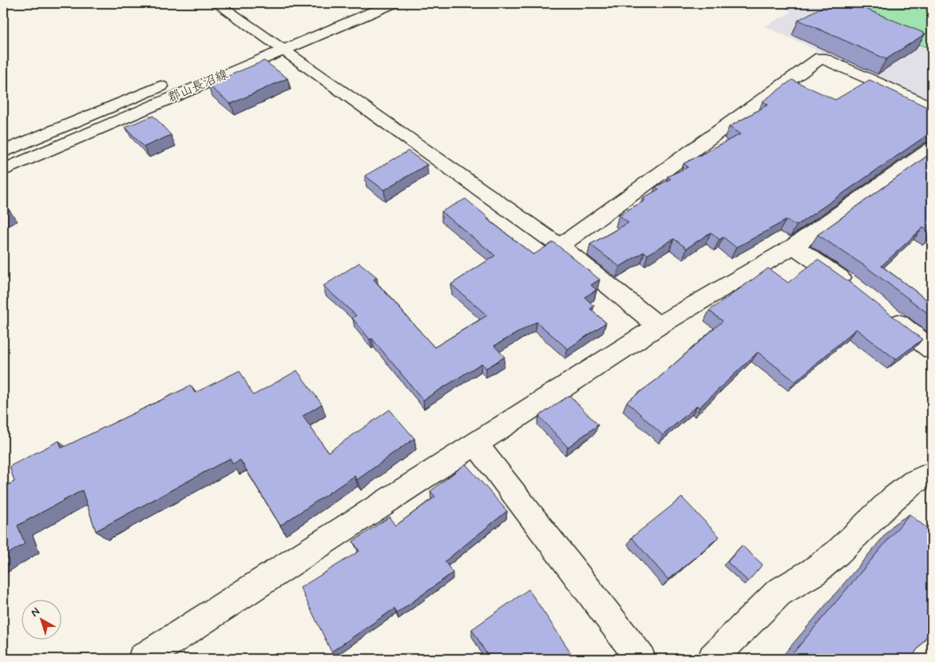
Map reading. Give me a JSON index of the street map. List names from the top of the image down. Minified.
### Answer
{"streets":{"street":["郡山長沼線"]},"north":"top left"}
